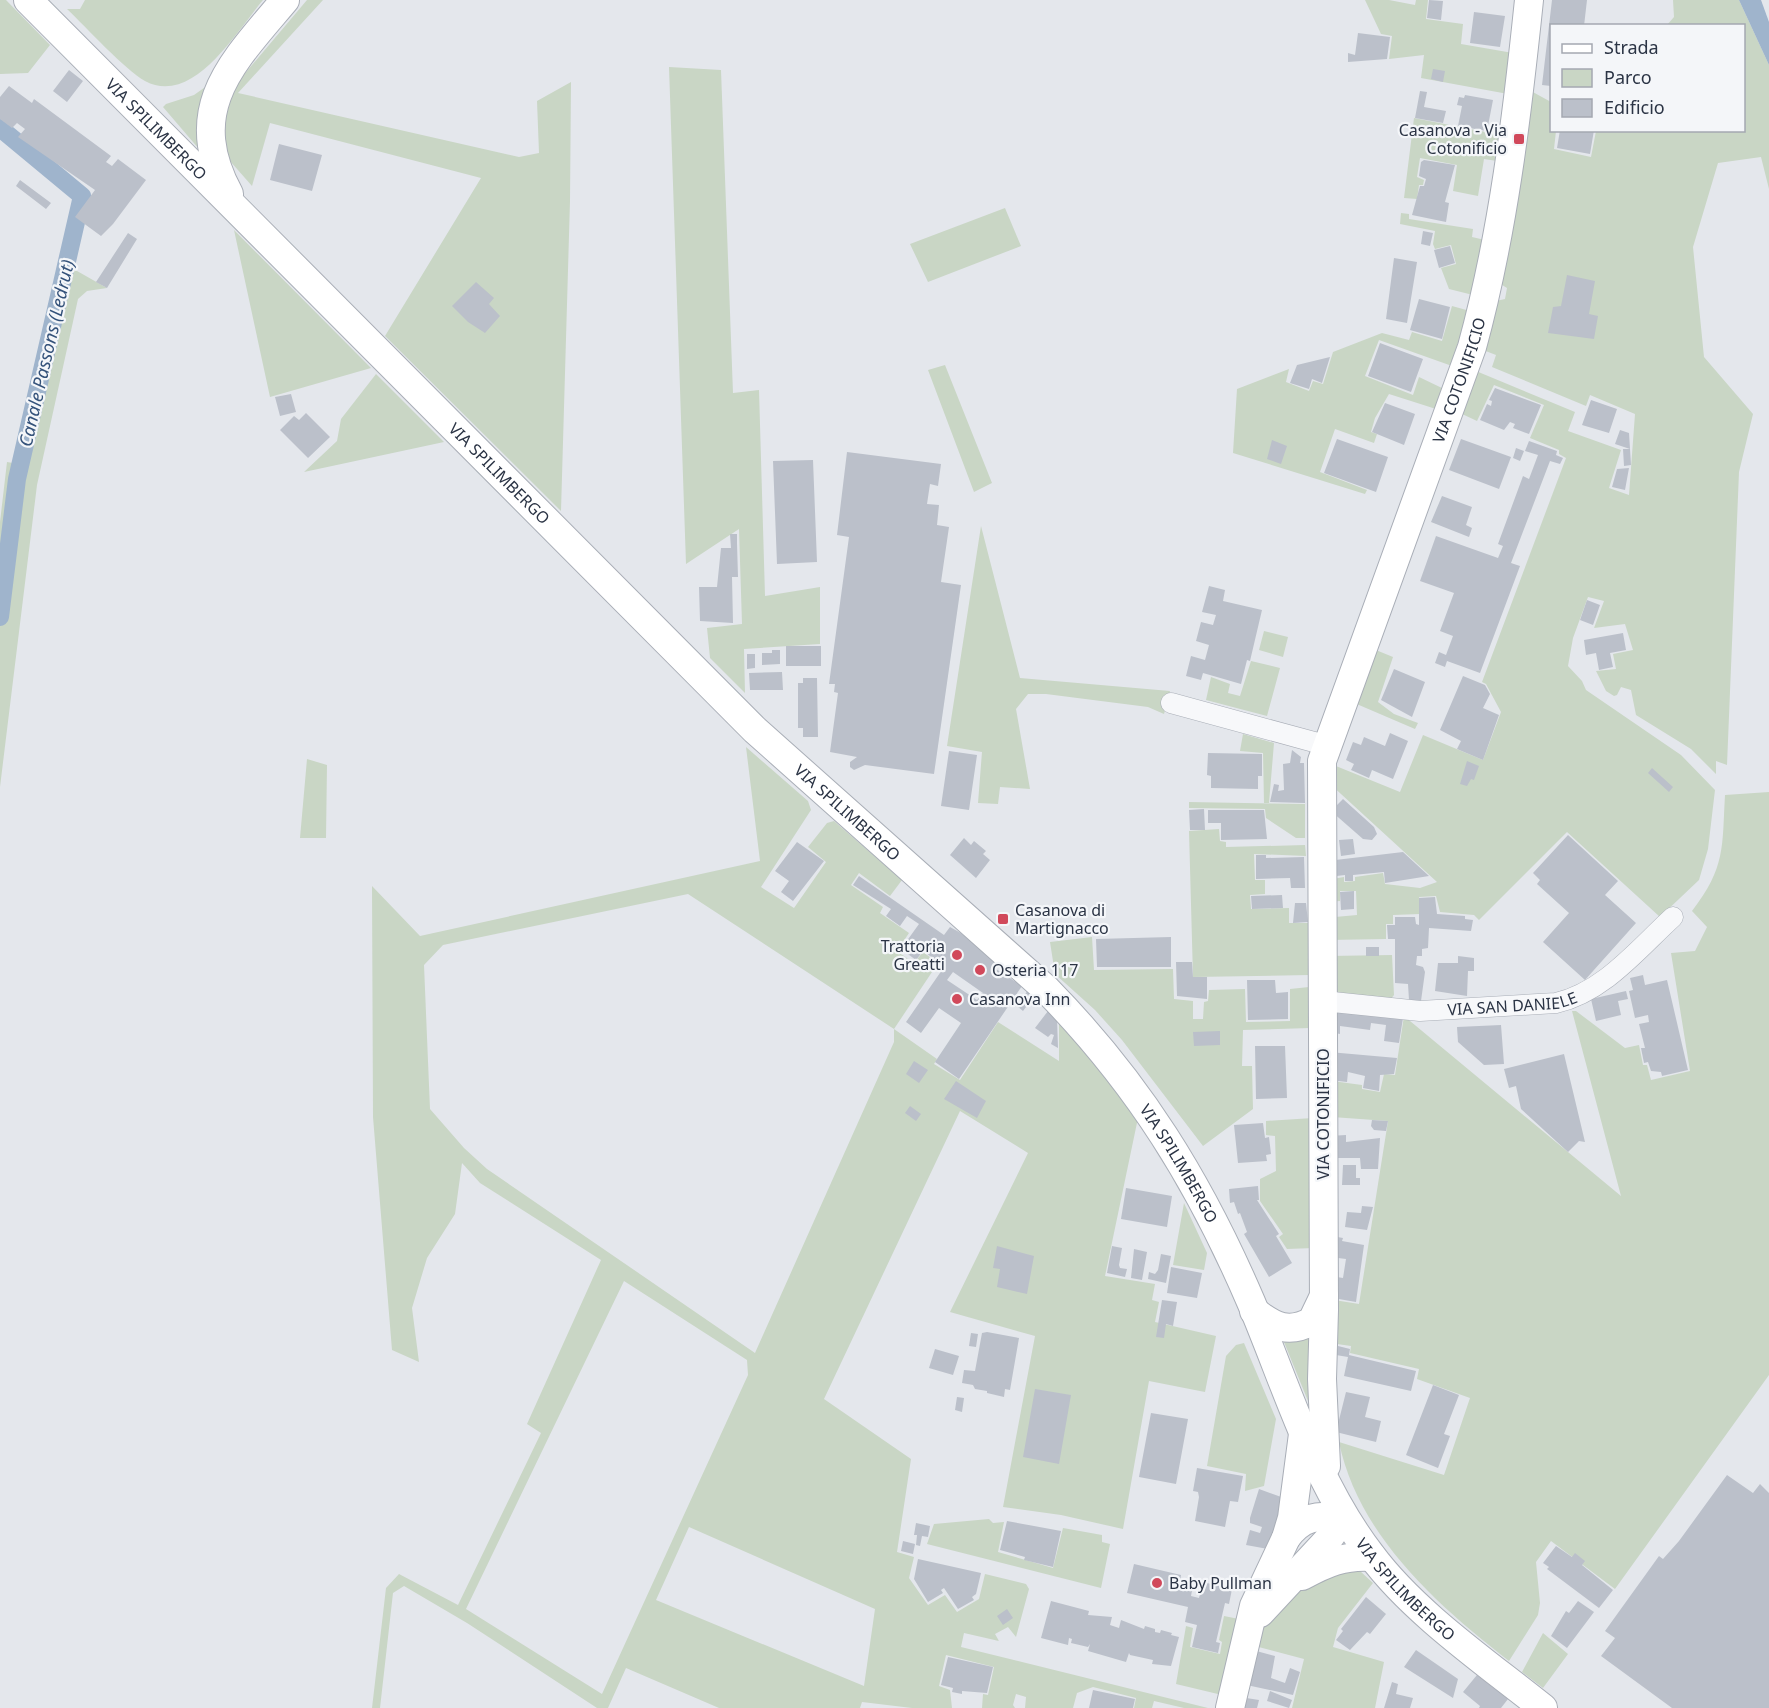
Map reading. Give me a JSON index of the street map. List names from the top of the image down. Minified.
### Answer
{"streets":{"street":["VIA SPILIMBERGO","VIA COTONIFICIO","VIA SAN DANIELE"]},"crossings":[["VIA SPILIMBERGO","VIA COTONIFICIO"],["VIA COTONIFICIO","VIA SAN DANIELE"]],"water":["Canale Passons (Ledrut)"],"places":{"transit":["Casanova - Via Cotonificio","Casanova di Martignacco"],"other":["Trattoria Greatti","Osteria 117","Casanova Inn","Baby Pullman"]},"legend":["Strada","Parco","Edificio"]}
